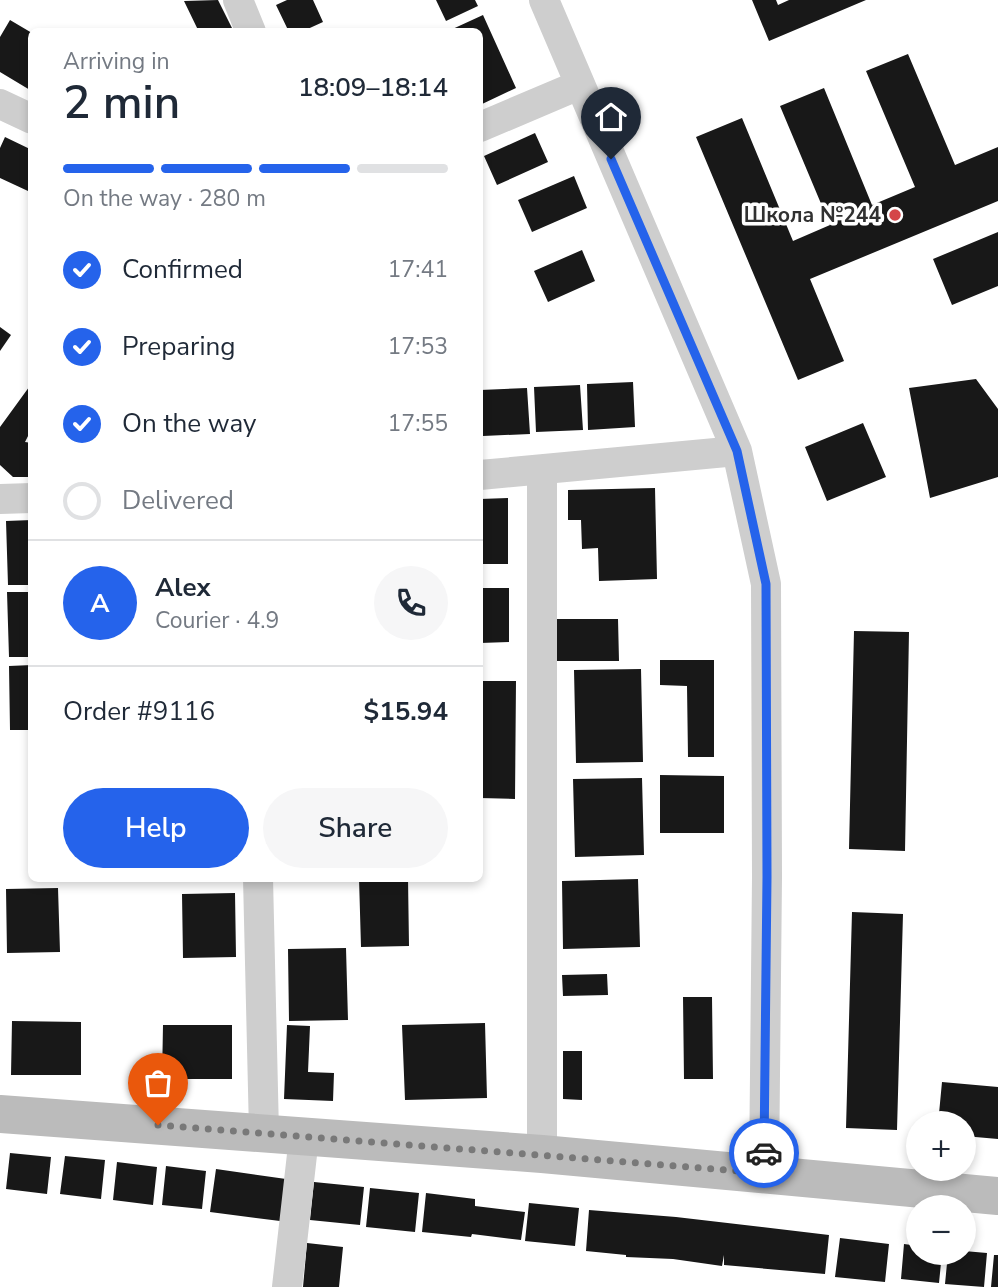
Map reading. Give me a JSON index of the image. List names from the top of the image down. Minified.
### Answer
{"places":["Школа №244"],"page":{"heading":["2 min","Arriving in","18:09–18:14"],"panel":["Alex","Courier · 4.9","Order #9116","$15.94"],"bar":"On the way · 280 m","list":[["Confirmed","17:41"],["Preparing","17:53"],["On the way","17:55"],"Delivered"],"round":"A","buttons":["Help","Share"],"map_buttons":["+","−"]}}
